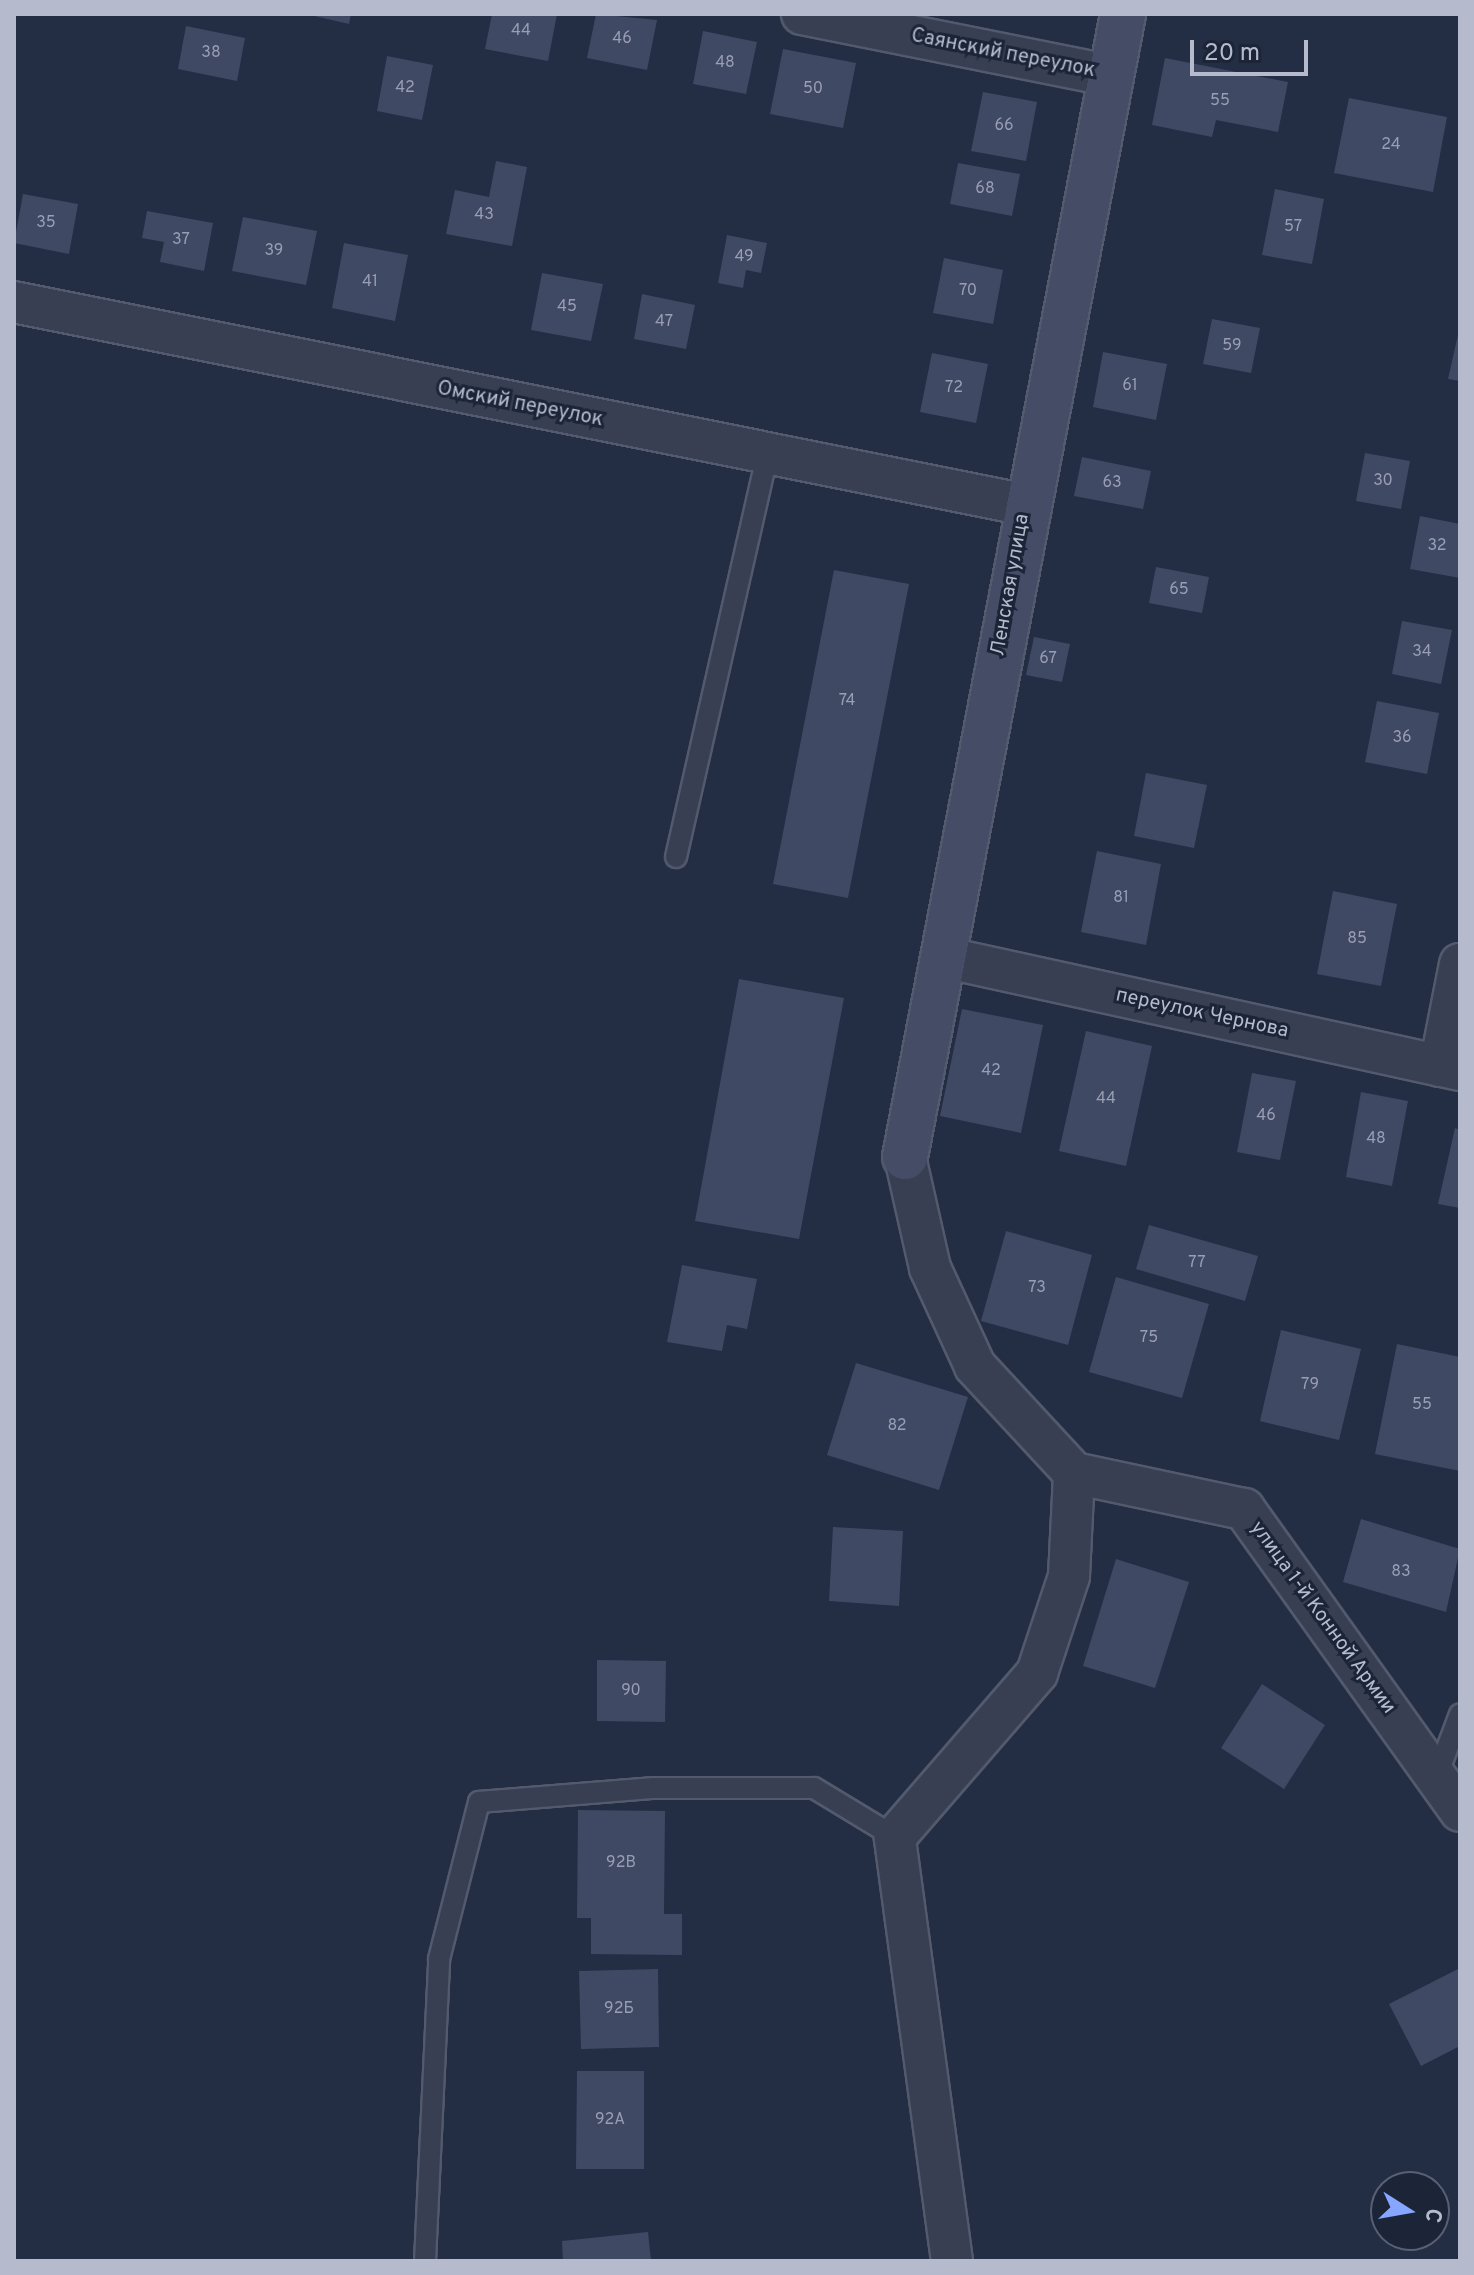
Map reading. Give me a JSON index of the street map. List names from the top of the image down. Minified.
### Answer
{"streets":{"street":["Саянский переулок","Омский переулок","Ленская улица","переулок Чернова","улица 1-й Конной Армии"]},"crossings":[["Саянский переулок","Ленская улица"],["Омский переулок","Ленская улица"],["Ленская улица","переулок Чернова"]],"house_numbers":["44","46","38","48","42","50","55","66","24","68","43","35","57","37","39","49","41","70","45","47","59","61","72","30","63","32","65","34","67","74","36","81","85","42","44","46","48","77","73","75","79","55","82","83","90","92В","92Б","92А"],"scale_bar":"20 m","north":"right"}
